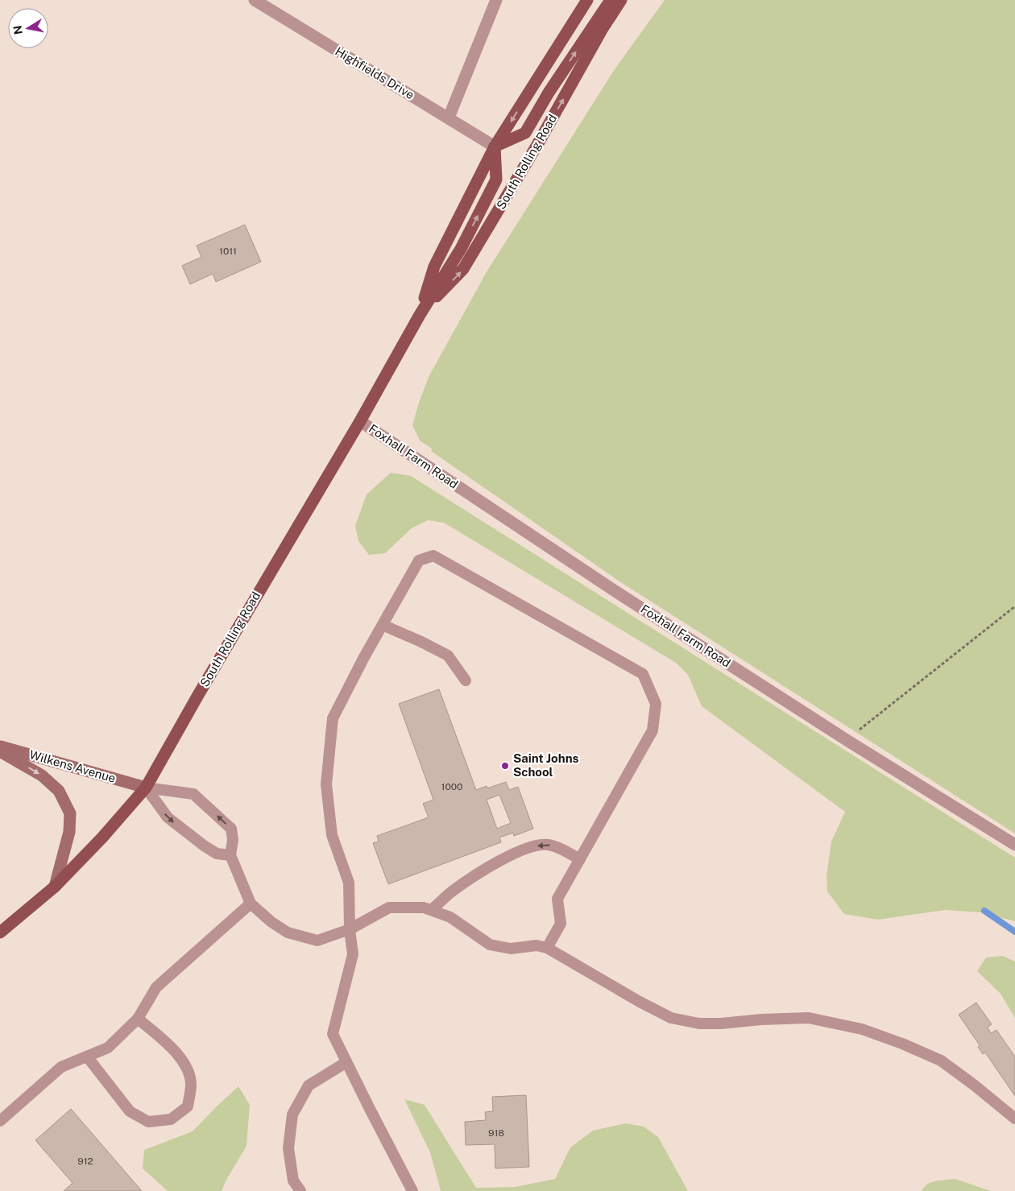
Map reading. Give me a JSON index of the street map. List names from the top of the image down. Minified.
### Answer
{"streets":{"main road":["South Rolling Road","Wilkens Avenue"],"street":["Highfields Drive","Foxhall Farm Road"]},"crossings":[["Highfields Drive","South Rolling Road"],["South Rolling Road","Foxhall Farm Road"],["South Rolling Road","Wilkens Avenue"]],"places":["Saint Johns School"],"house_numbers":["1011","1000","918","912"],"north":"left"}
